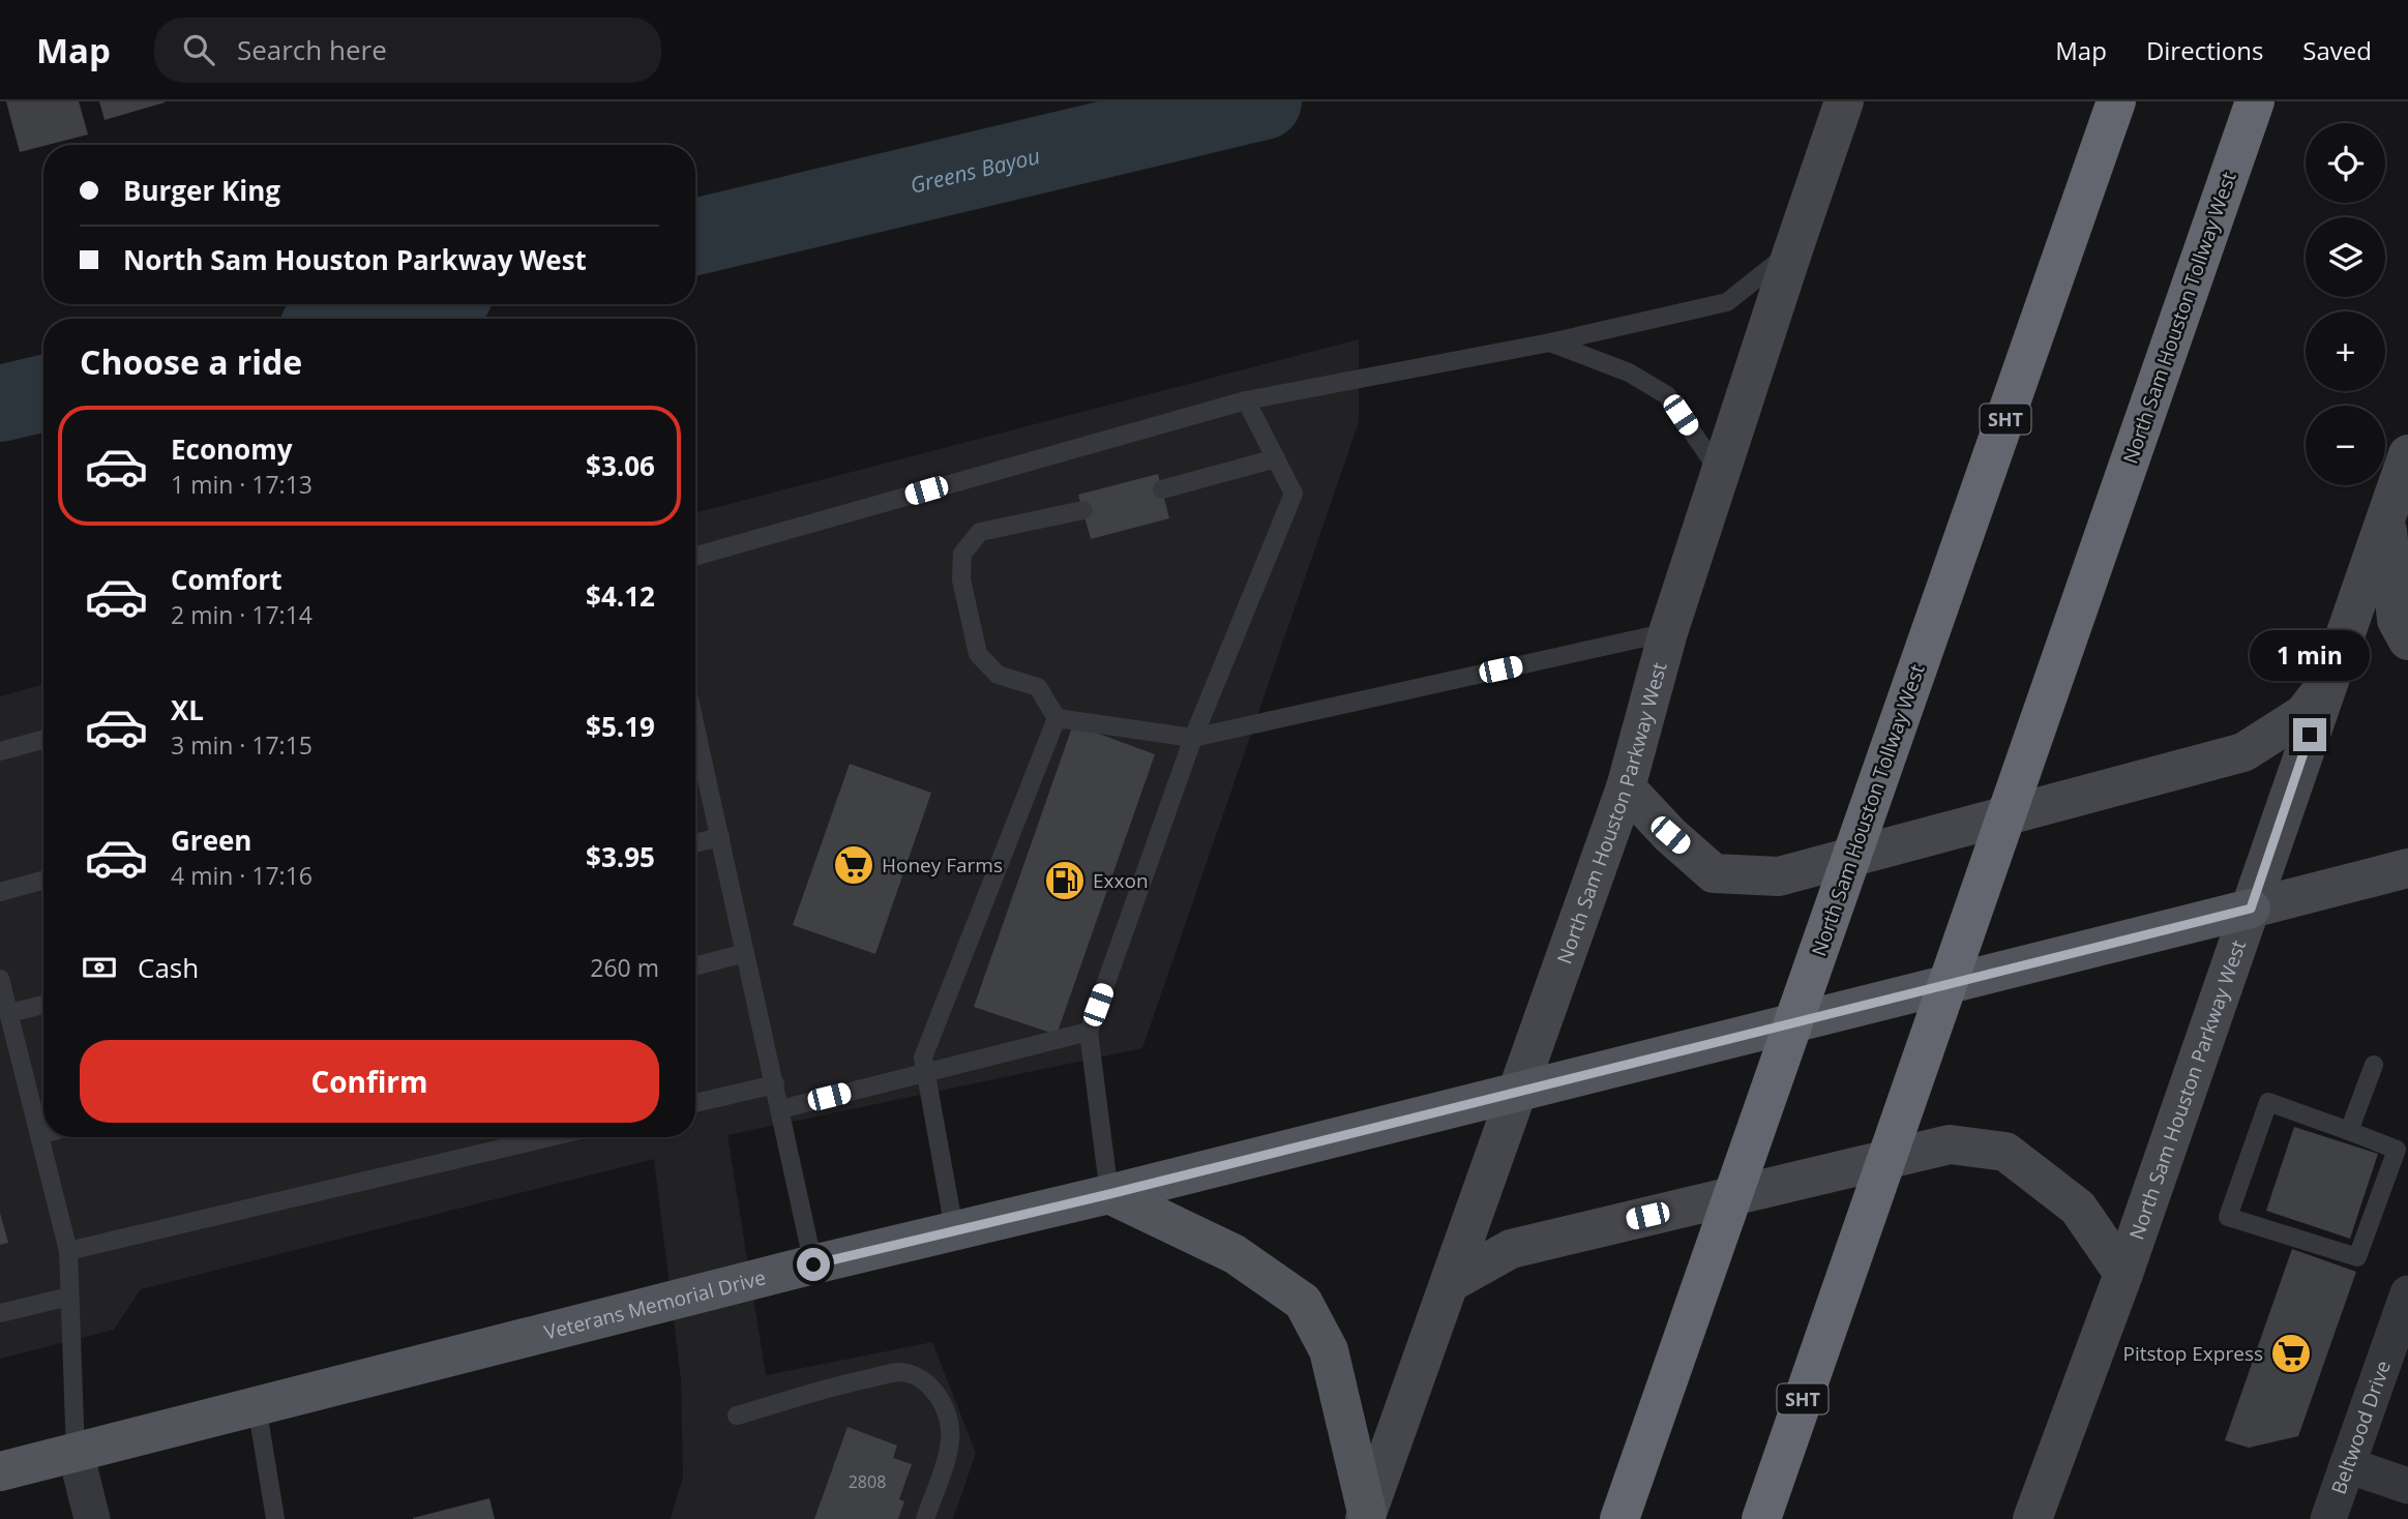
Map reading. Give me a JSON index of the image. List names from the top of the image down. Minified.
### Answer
{"streets":{"highway":["North Sam Houston Tollway West","SHT"],"main road":["North Sam Houston Parkway West","Veterans Memorial Drive"],"street":["Beltwood Drive"]},"crossings":[["North Sam Houston Parkway West","Veterans Memorial Drive"]],"water":["Greens Bayou"],"places":{"supermarket":["Honey Farms","Pitstop Express"],"fuel station":["Exxon"]},"house_numbers":["2808"],"page":{"header":"Map","search":"Search here","nav":["Map","Directions","Saved"],"map_buttons":["+","−"],"banner":["Burger King","North Sam Houston Parkway West"],"heading":"Choose a ride","list":[{"name":"Economy","note":"1 min · 17:13","value":"$3.06"},{"name":"Comfort","note":"2 min · 17:14","value":"$4.12"},{"name":"XL","note":"3 min · 17:15","value":"$5.19"},{"name":"Green","note":"4 min · 17:16","value":"$3.95"}],"bubble":"1 min","pay":["Cash","260 m"],"buttons":"Confirm"}}
